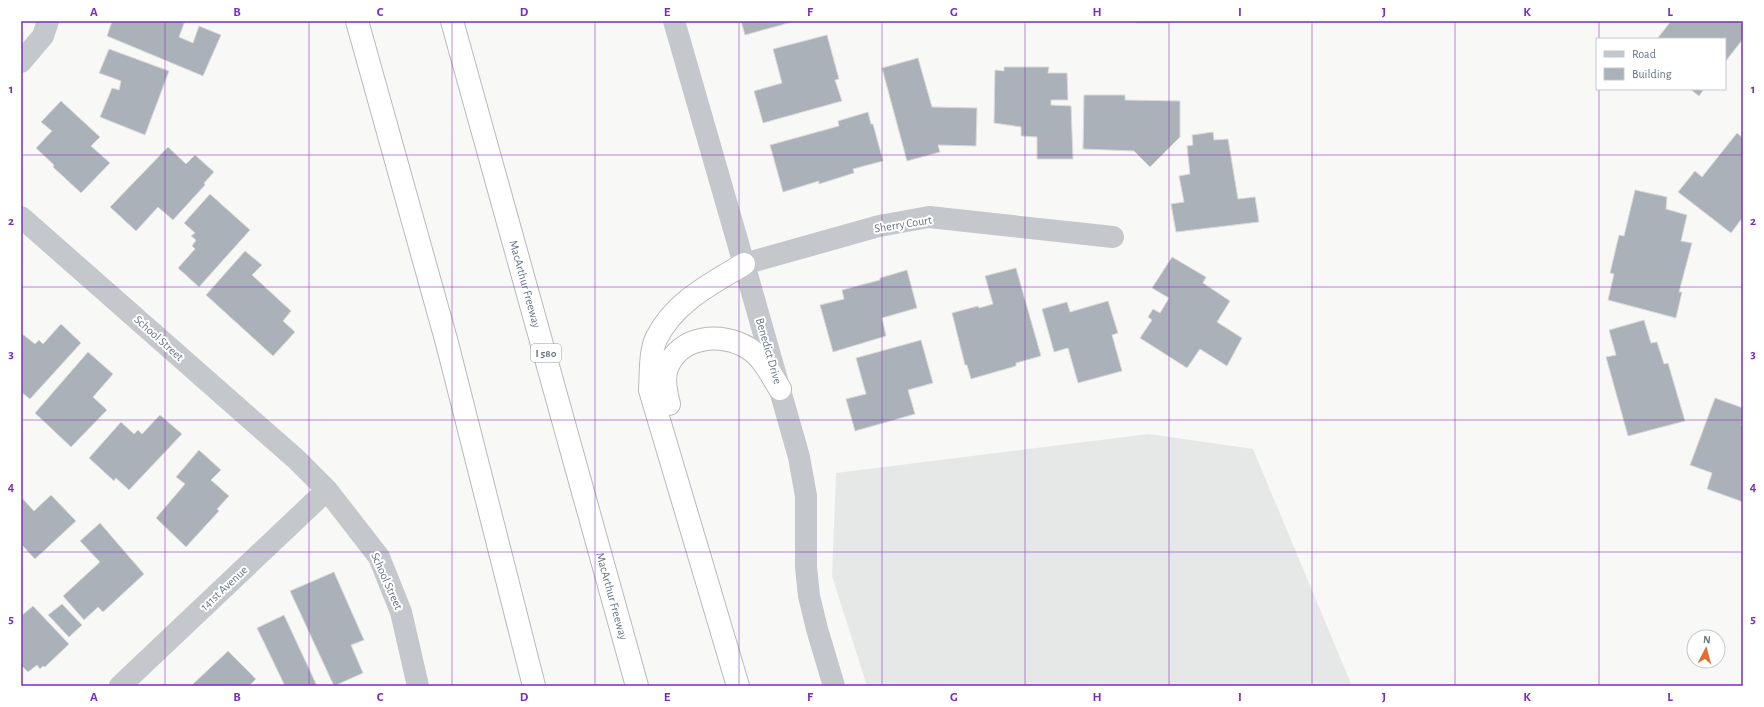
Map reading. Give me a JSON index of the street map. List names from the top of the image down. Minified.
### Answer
{"streets":{"highway":["MacArthur Freeway","I 580"],"street":["Sherry Court","School Street","Benedict Drive","141st Avenue"]},"crossings":[["Sherry Court","Benedict Drive"],["School Street","141st Avenue"]],"legend":["Road","Building"],"north":"top","grid":{"columns":["A","B","C","D","E","F","G","H","I","J","K","L"],"rows":["1","2","3","4","5"]}}
